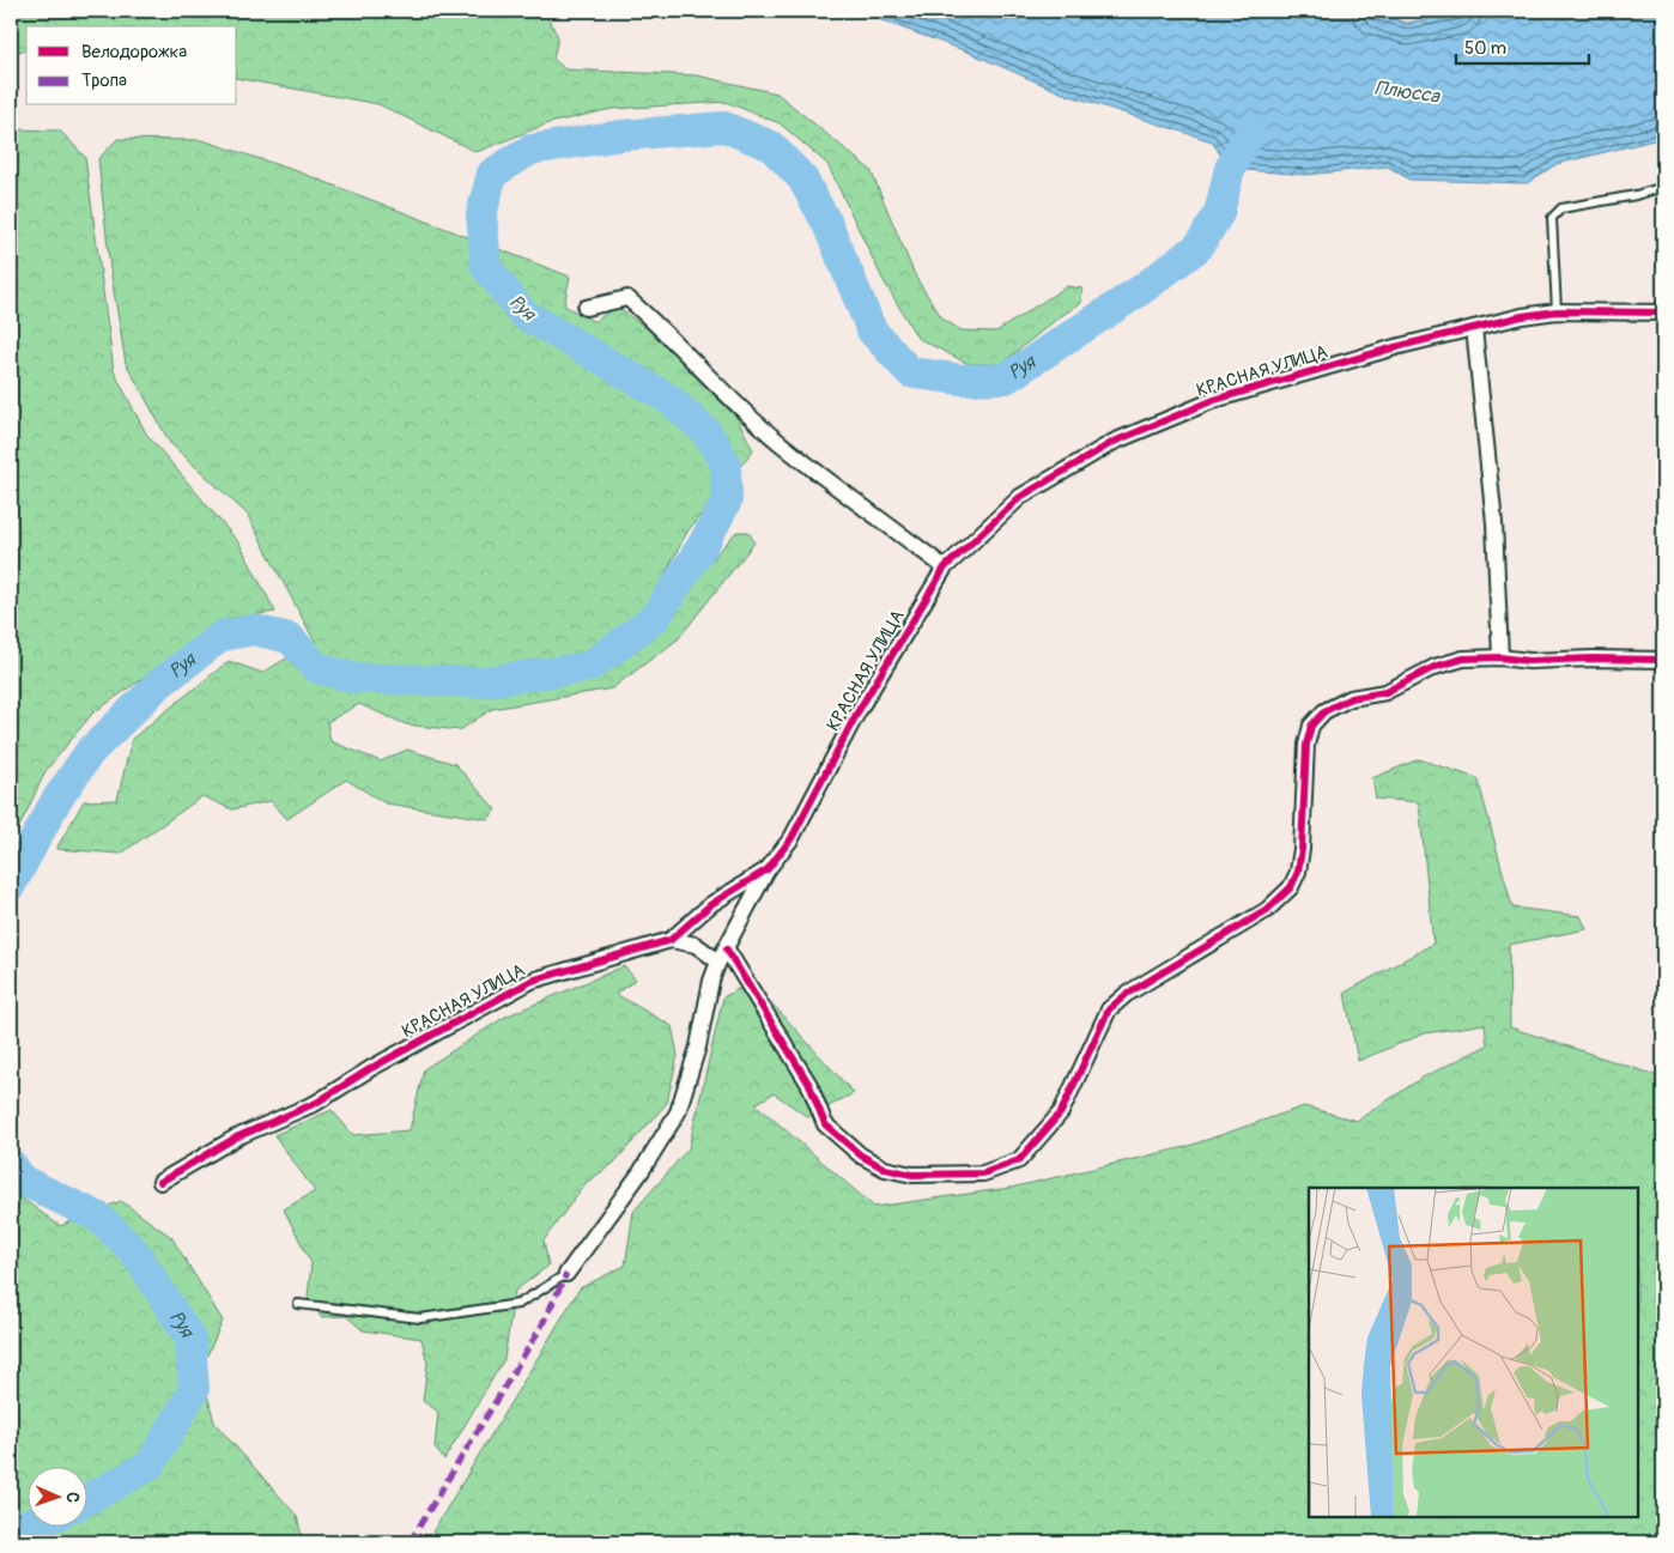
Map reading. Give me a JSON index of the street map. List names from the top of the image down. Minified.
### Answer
{"streets":{"street":["КРАСНАЯ УЛИЦА"]},"water":["Плюсса","Руя"],"legend":["Велодорожка","Тропа"],"scale_bar":"50 m","north":"right"}
